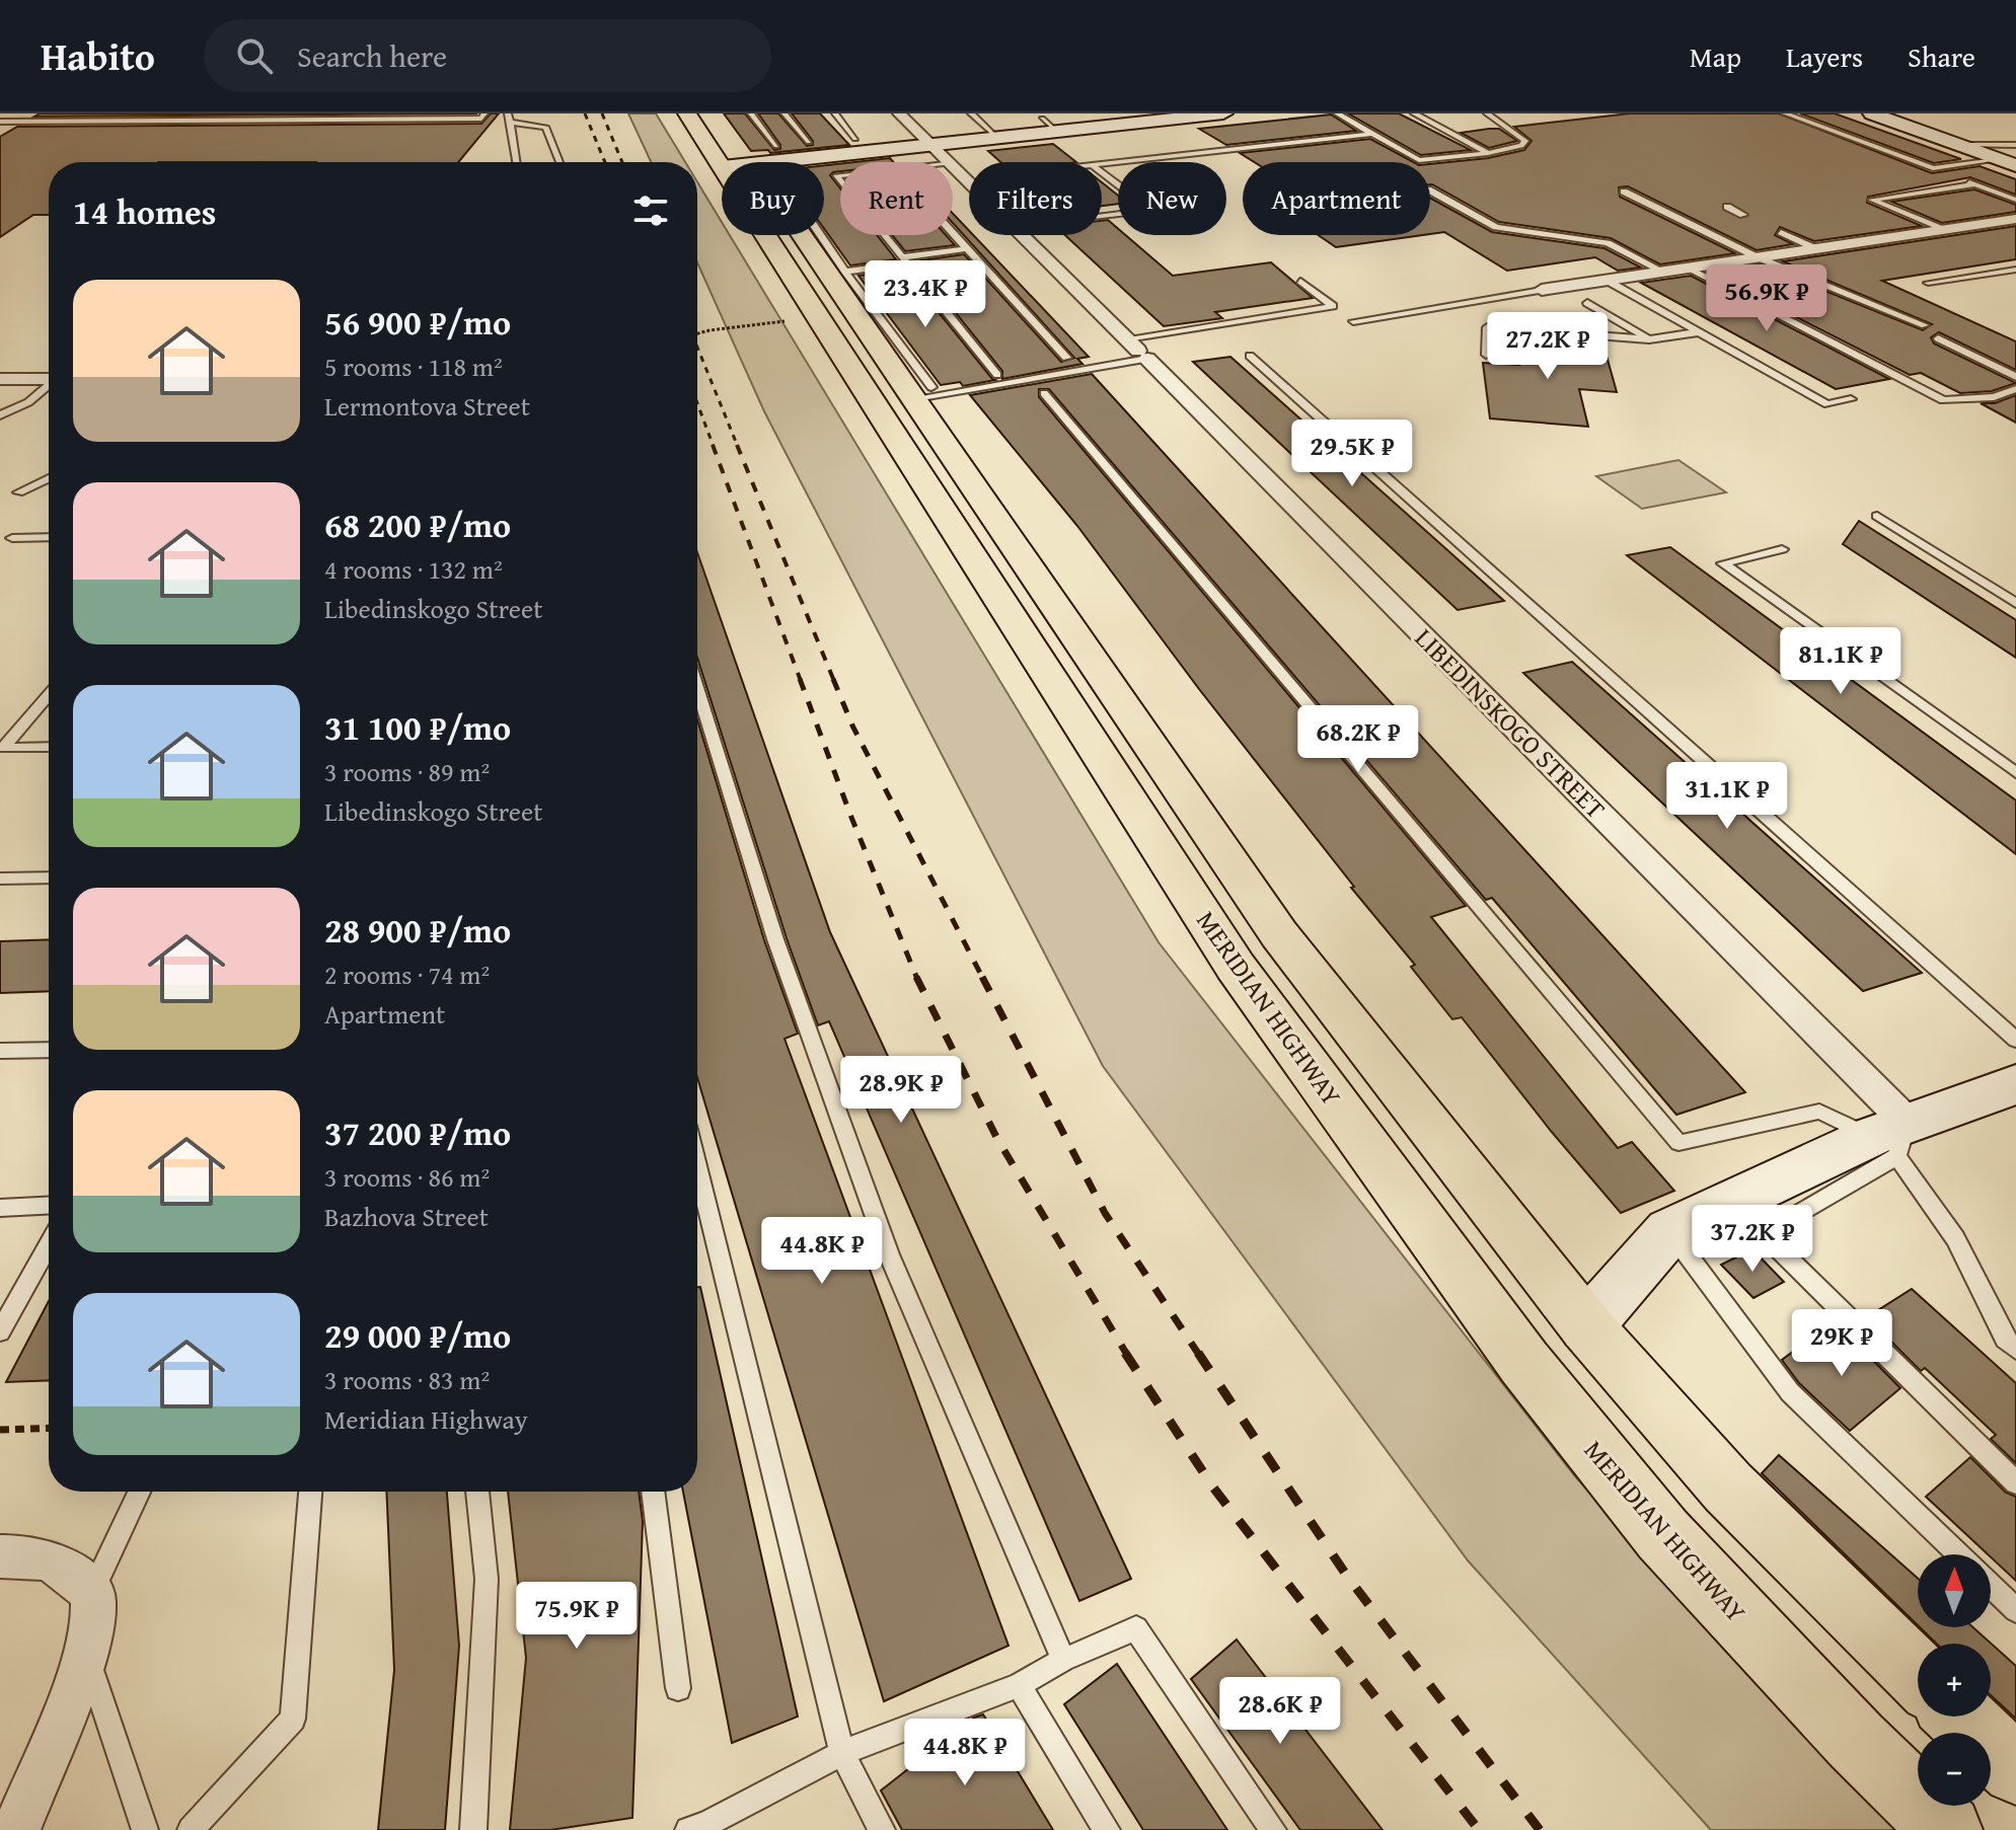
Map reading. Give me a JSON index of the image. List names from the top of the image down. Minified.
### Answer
{"streets":{"main road":["MERIDIAN HIGHWAY"],"street":["LIBEDINSKOGO STREET"]},"north":"top","page":{"header":"Habito","search":"Search here","nav":["Map","Layers","Share"],"chip":["Buy","Rent","Filters","New","Apartment"],"heading":"14 homes","list":[{"name":"56 900 ₽/mo","note":"5 rooms · 118 m² · Lermontova Street"},{"name":"68 200 ₽/mo","note":"4 rooms · 132 m² · Libedinskogo Street"},{"name":"31 100 ₽/mo","note":"3 rooms · 89 m² · Libedinskogo Street"},{"name":"28 900 ₽/mo","note":"2 rooms · 74 m² · Apartment"},{"name":"37 200 ₽/mo","note":"3 rooms · 86 m² · Bazhova Street"},{"name":"29 000 ₽/mo","note":"3 rooms · 83 m² · Meridian Highway"}],"price":["23.4K ₽","56.9K ₽","27.2K ₽","29.5K ₽","81.1K ₽","68.2K ₽","31.1K ₽","28.9K ₽","37.2K ₽","44.8K ₽","29K ₽","75.9K ₽","28.6K ₽","44.8K ₽"],"map_buttons":["+","−"]}}
